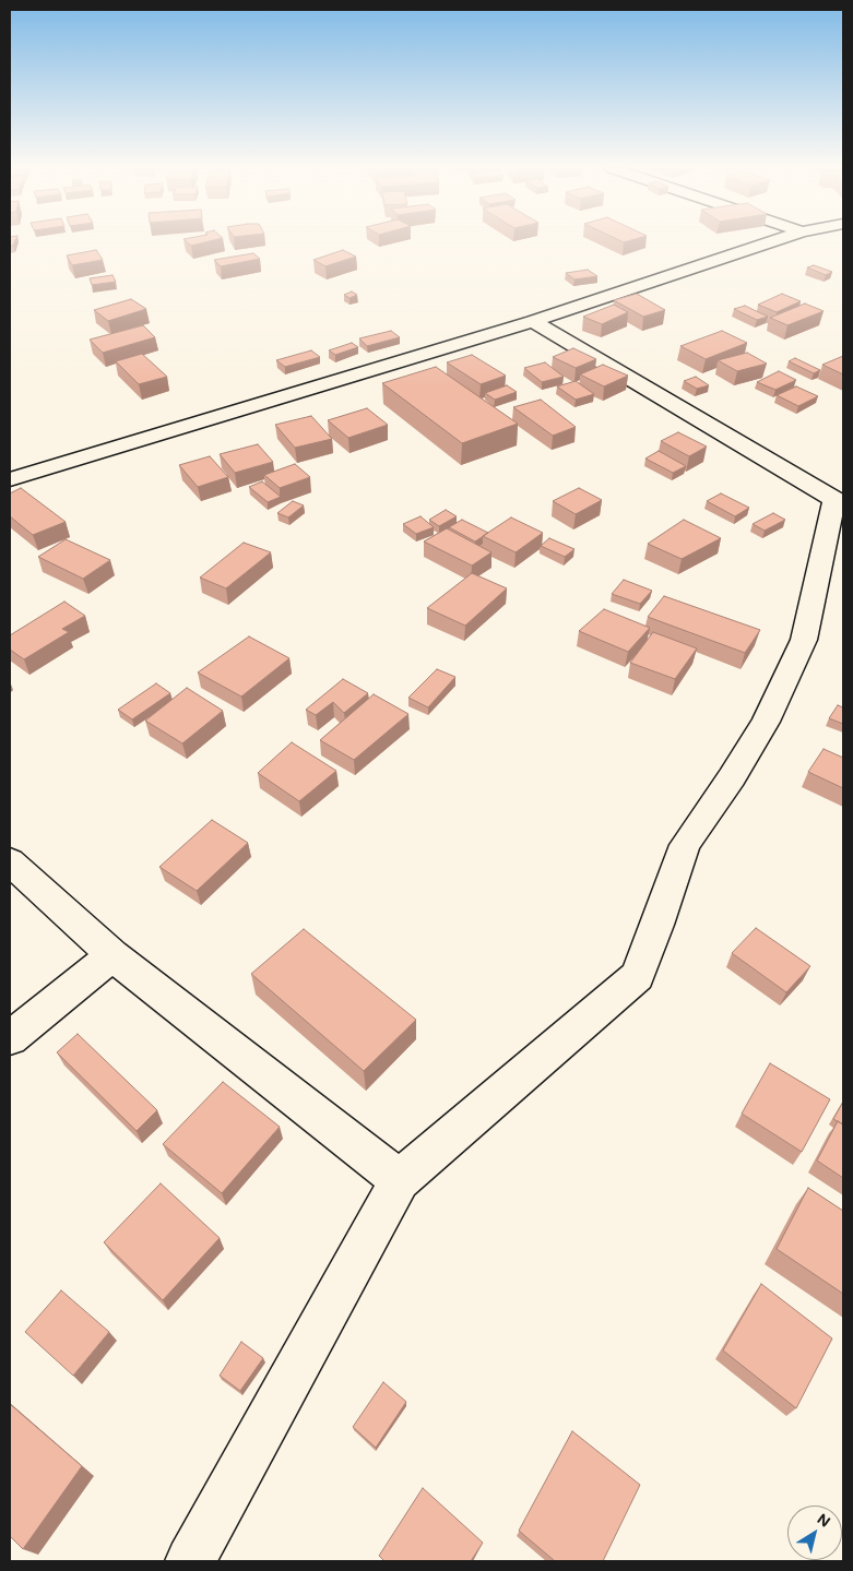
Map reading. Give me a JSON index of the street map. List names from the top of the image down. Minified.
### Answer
{"north":"top right"}
